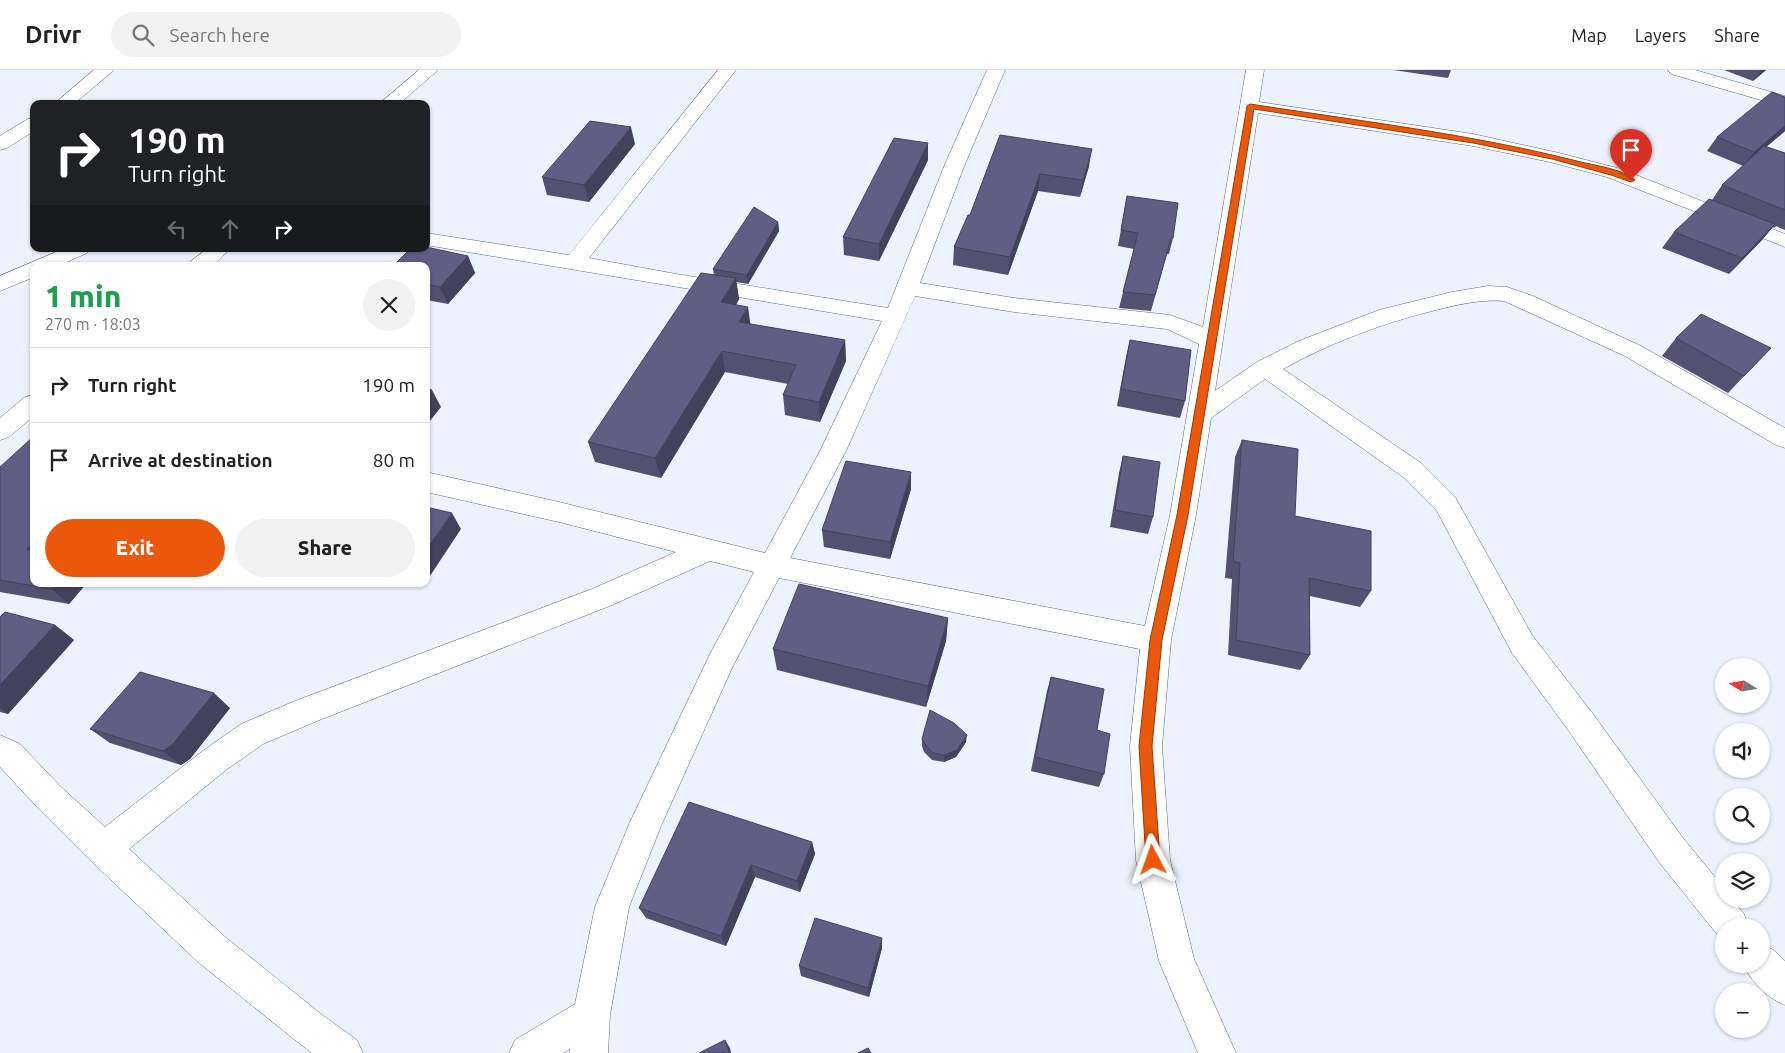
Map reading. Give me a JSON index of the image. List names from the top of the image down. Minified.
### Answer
{"north":"left","page":{"header":"Drivr","search":"Search here","nav":["Map","Layers","Share"],"turn":["190 m","Turn right"],"heading":["1 min","270 m · 18:03"],"list":[{"name":"Turn right","value":"190 m"},{"name":"Arrive at destination","value":"80 m"}],"buttons":["Exit","Share"],"map_buttons":["+","−"]}}
